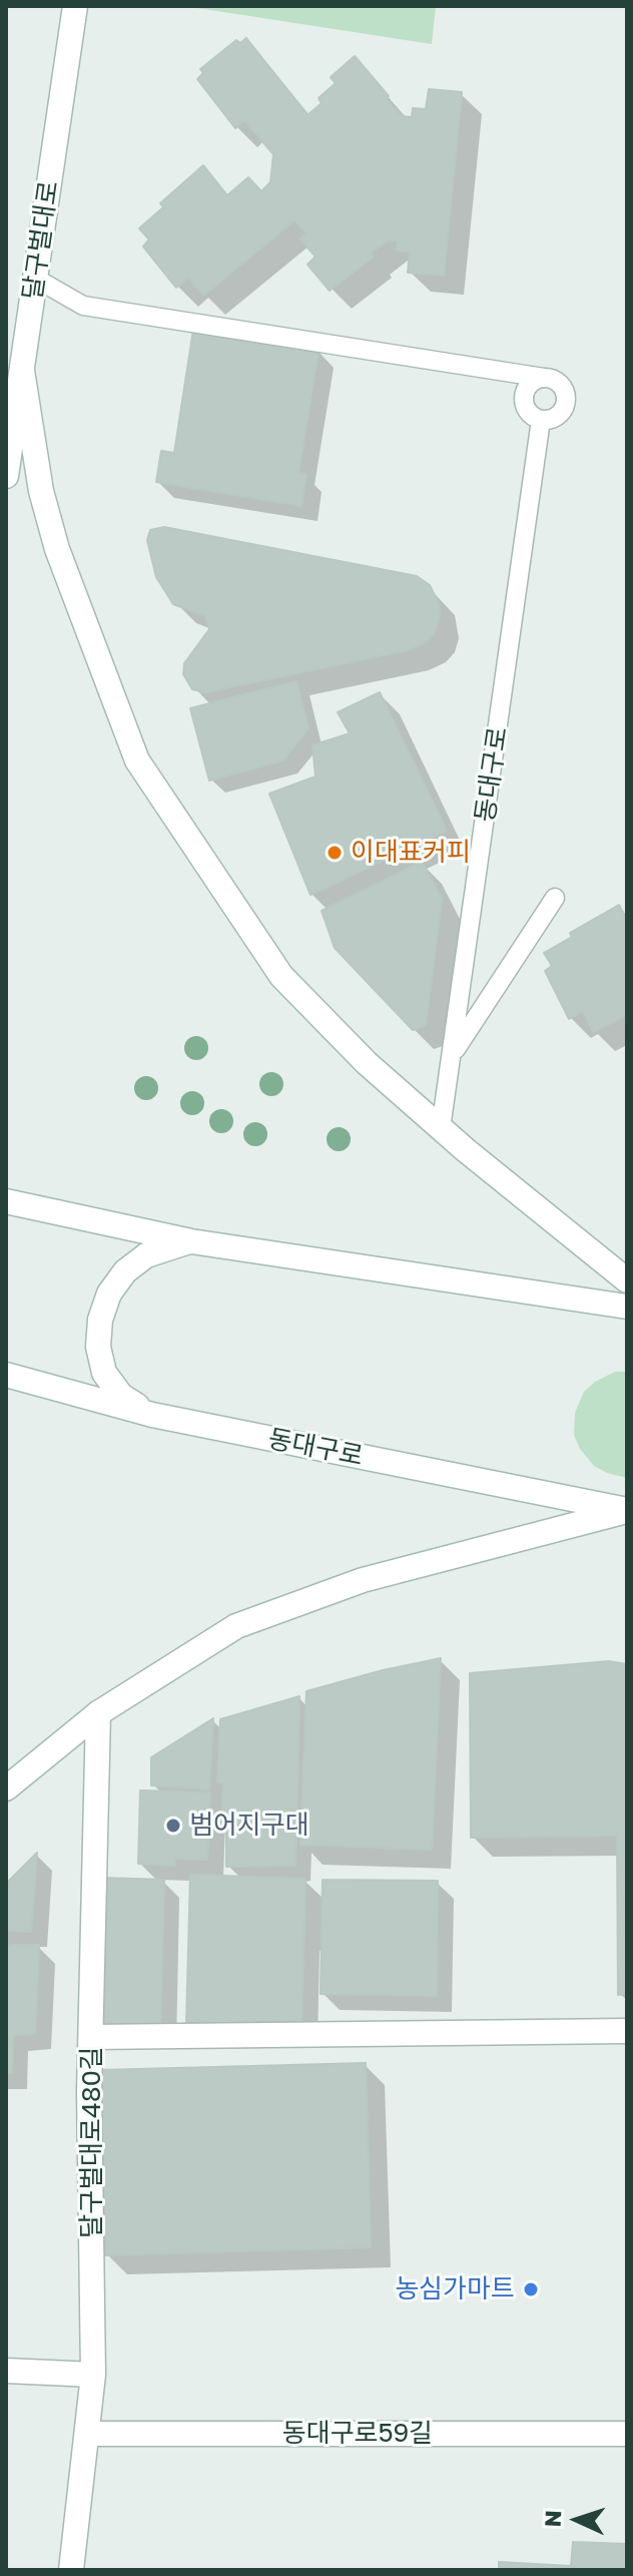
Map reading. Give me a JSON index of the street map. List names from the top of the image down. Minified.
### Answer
{"streets":{"main road":["달구벌대로","동대구로","달구벌대로480길","동대구로59길"]},"crossings":[["달구벌대로480길","동대구로59길"]],"places":["이대표커피","범어지구대","농심가마트"],"north":"left"}
